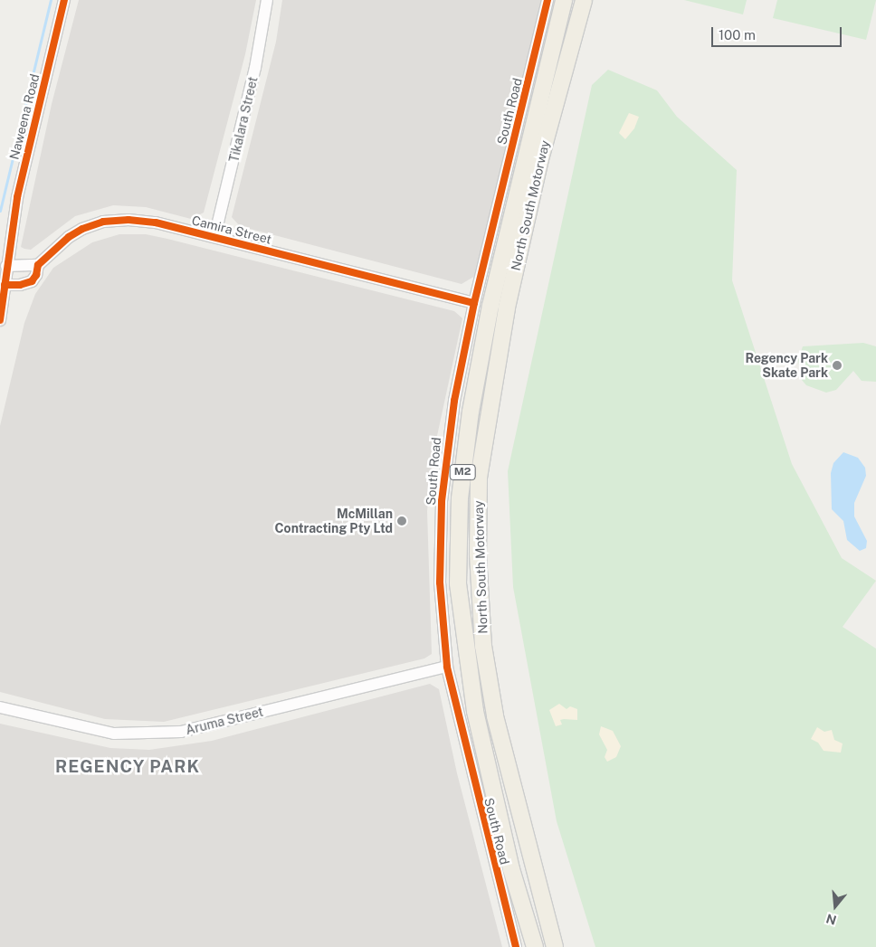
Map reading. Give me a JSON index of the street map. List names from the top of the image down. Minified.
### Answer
{"streets":{"highway":["North South Motorway","M2"],"street":["South Road","Naweena Road","Tikalara Street","Camira Street","Aruma Street"]},"crossings":[["South Road","Camira Street"],["South Road","Aruma Street"],["Naweena Road","Camira Street"],["Tikalara Street","Camira Street"]],"districts":["REGENCY PARK"],"places":["Regency Park Skate Park","McMillan Contracting Pty Ltd"],"scale_bar":"100 m","north":"bottom"}
